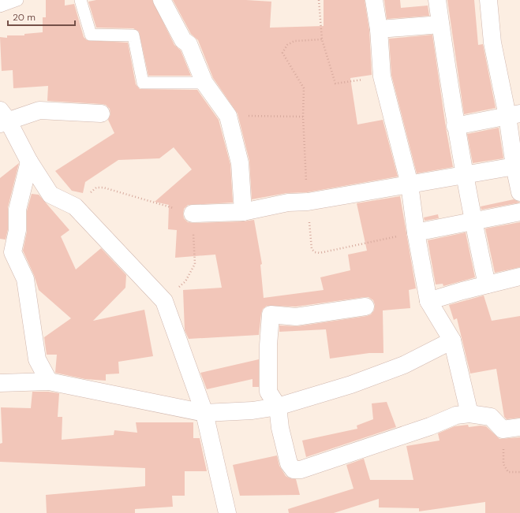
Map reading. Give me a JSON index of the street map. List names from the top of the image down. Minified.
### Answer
{"scale_bar":"20 m"}
